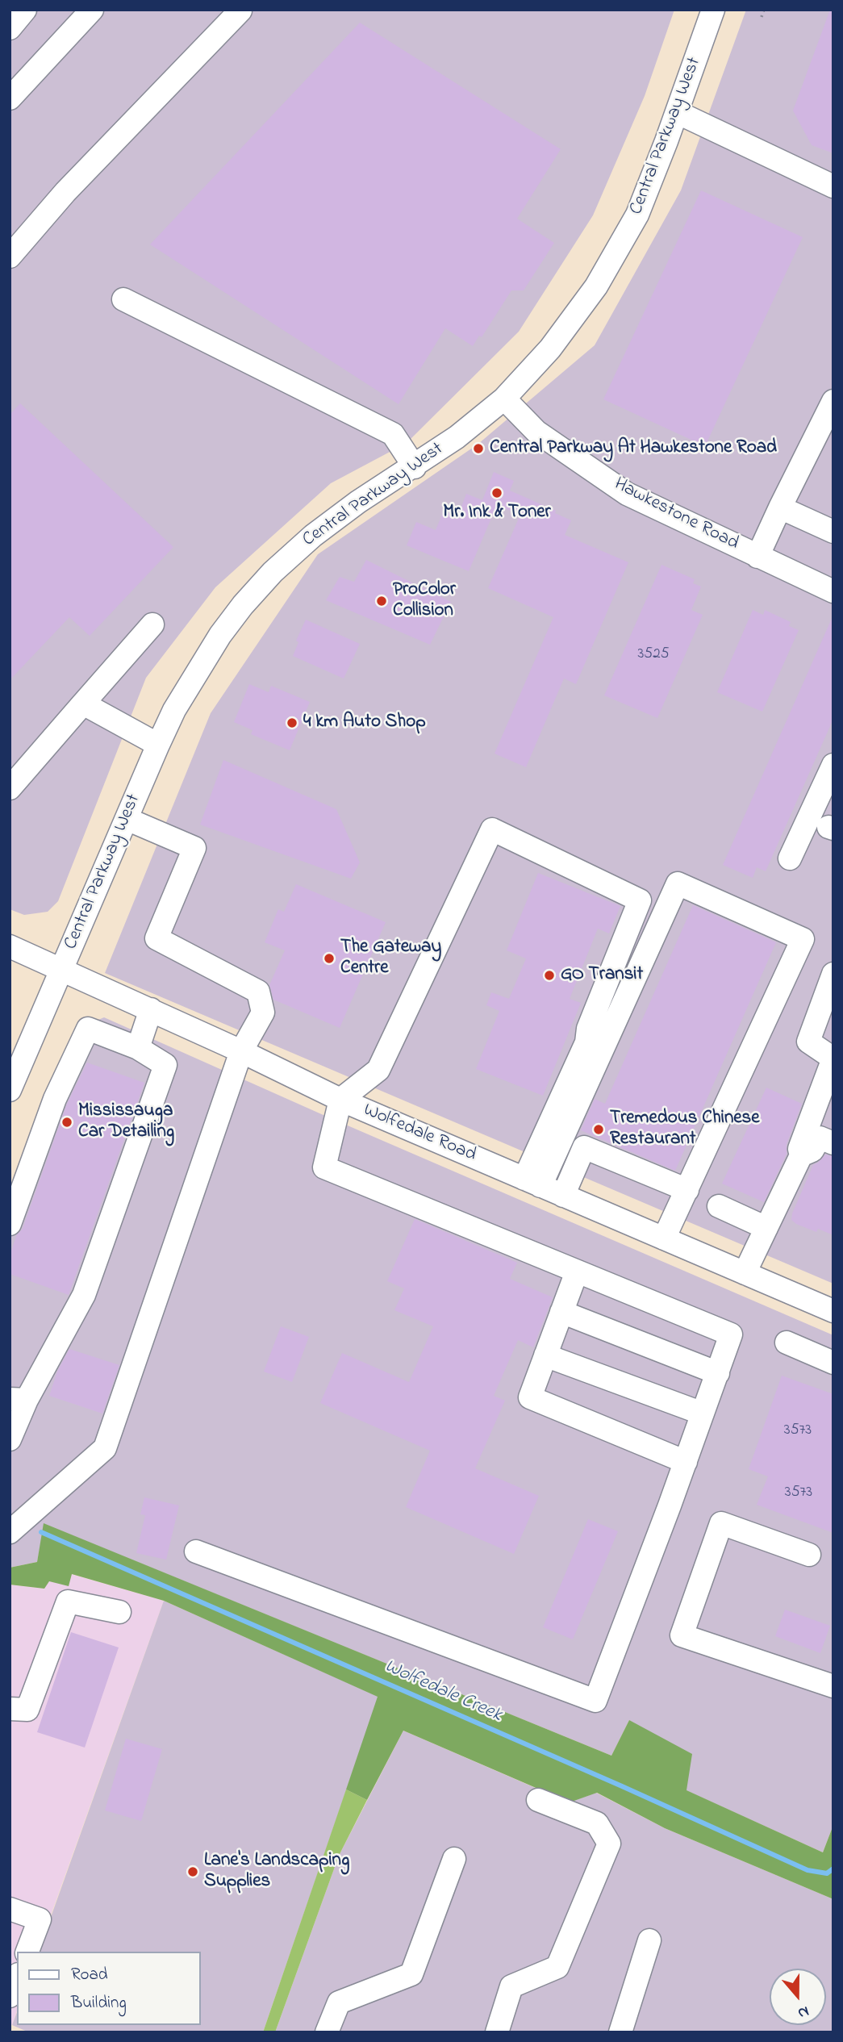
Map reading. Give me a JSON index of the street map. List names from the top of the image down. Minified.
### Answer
{"streets":{"street":["Central Parkway West","Hawkestone Road","Wolfedale Road"]},"crossings":[["Central Parkway West","Hawkestone Road"],["Central Parkway West","Wolfedale Road"]],"water":["Wolfedale Creek"],"places":["Central Parkway At Hawkestone Road","Mr. Ink & Toner","ProColor Collision","4 km Auto Shop","The Gateway Centre","GO Transit","Mississauga Car Detailing","Tremedous Chinese Restaurant","Lane's Landscaping Supplies"],"house_numbers":["3525","3573","3573"],"legend":["Road","Building"],"north":"bottom"}
